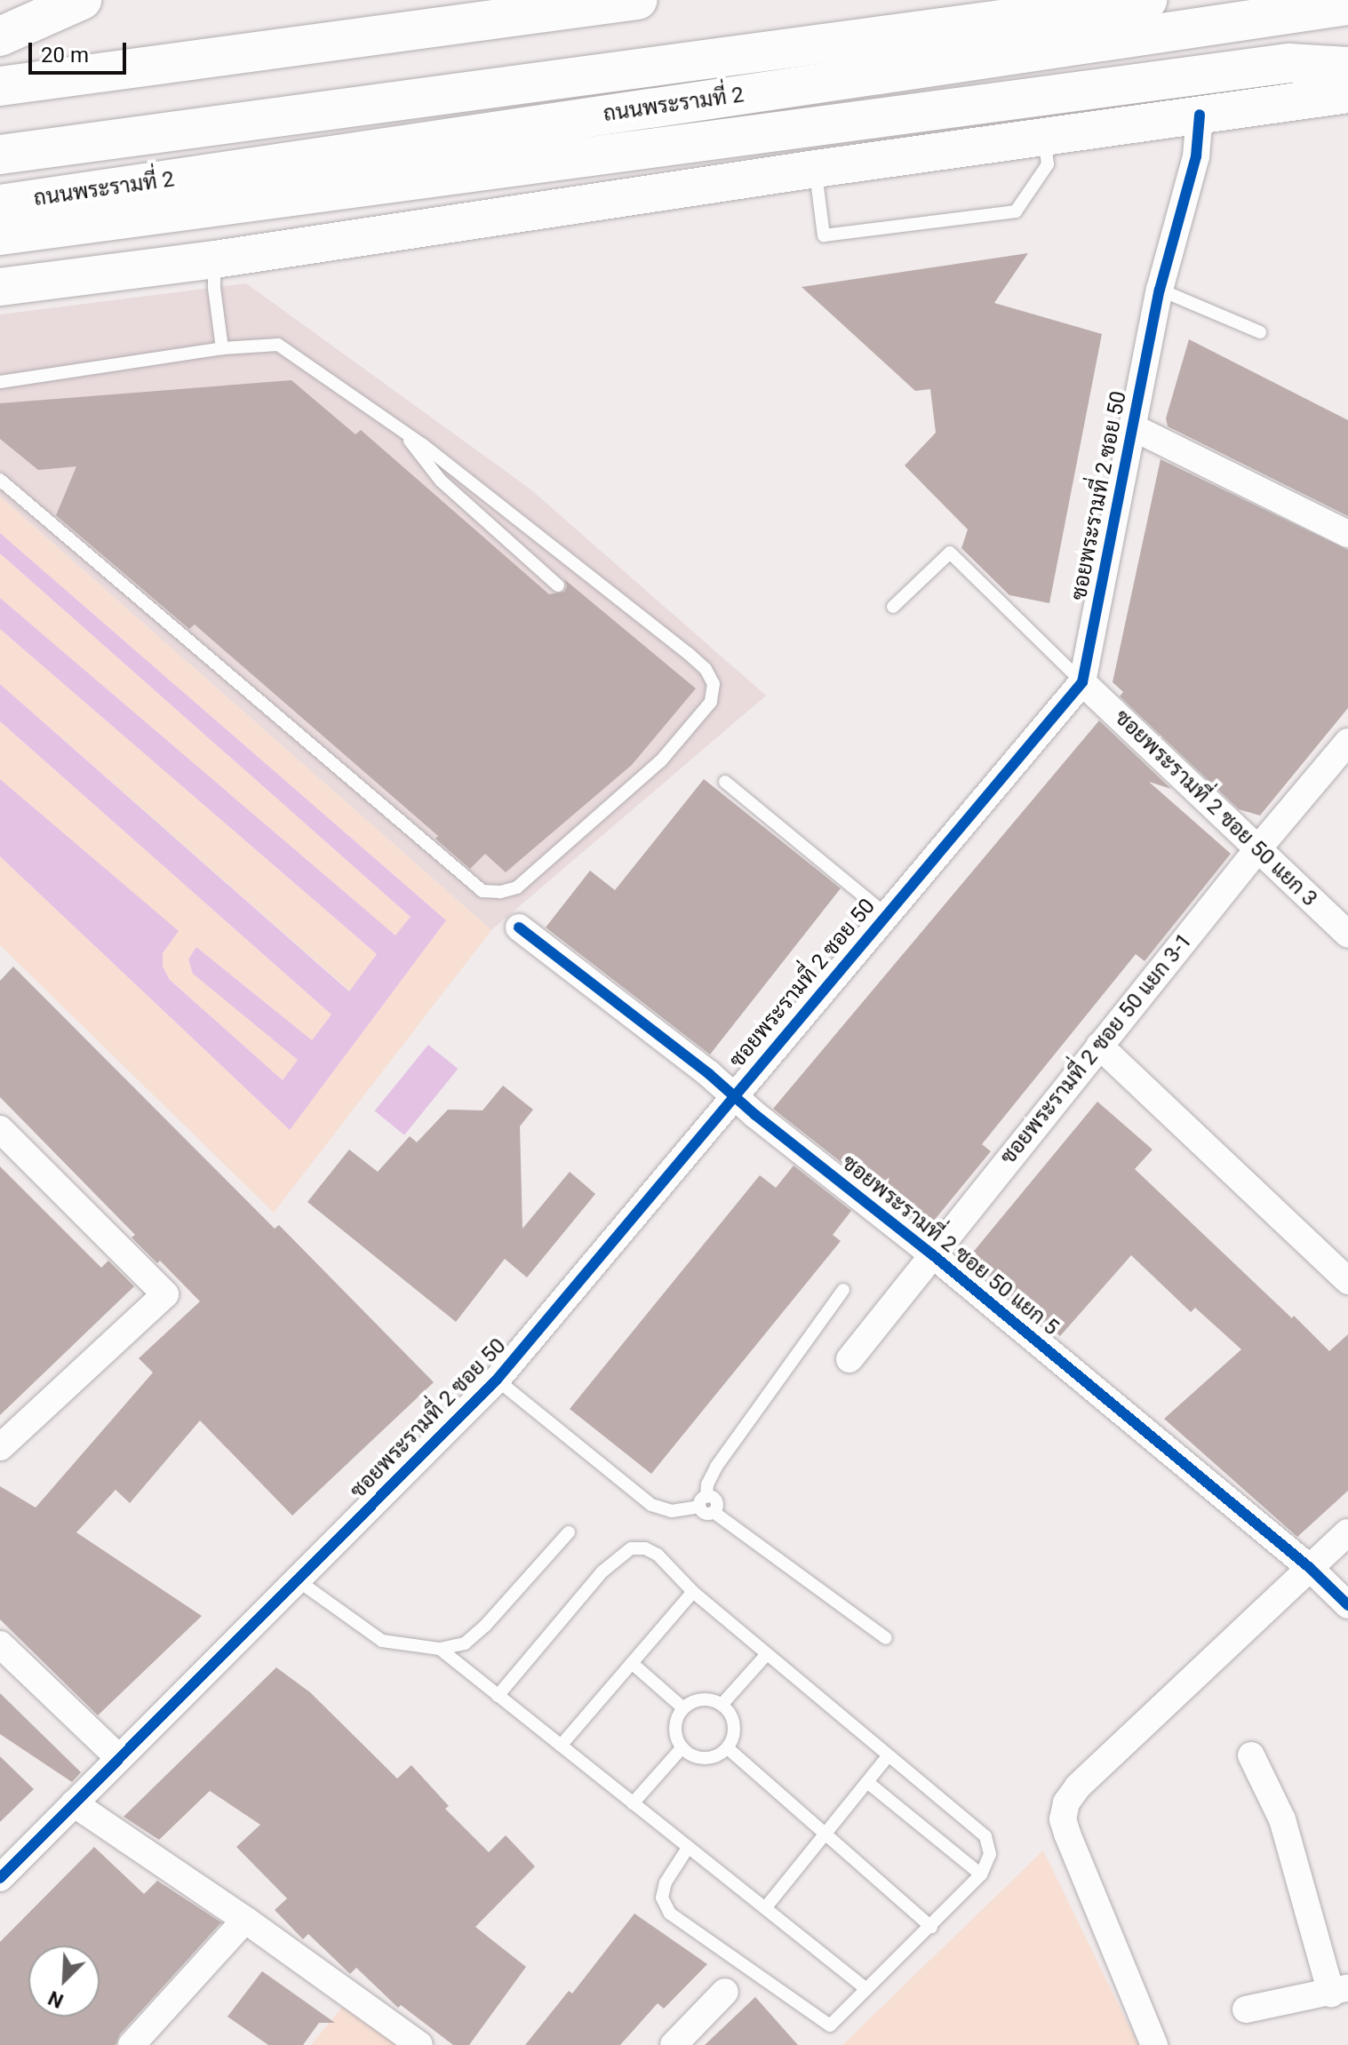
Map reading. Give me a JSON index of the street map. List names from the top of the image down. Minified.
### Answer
{"streets":{"highway":["ถนนพระรามที่ 2"],"street":["ซอยพระรามที่ 2 ซอย 50","ซอยพระรามที่ 2 ซอย 50 แยก 3","ซอยพระรามที่ 2 ซอย 50 แยก 3-1","ซอยพระรามที่ 2 ซอย 50 แยก 5"]},"crossings":[["ซอยพระรามที่ 2 ซอย 50","ซอยพระรามที่ 2 ซอย 50 แยก 3"],["ซอยพระรามที่ 2 ซอย 50","ซอยพระรามที่ 2 ซอย 50 แยก 5"],["ซอยพระรามที่ 2 ซอย 50 แยก 3","ซอยพระรามที่ 2 ซอย 50 แยก 3-1"],["ซอยพระรามที่ 2 ซอย 50 แยก 3-1","ซอยพระรามที่ 2 ซอย 50 แยก 5"]],"scale_bar":"20 m","north":"bottom left"}
